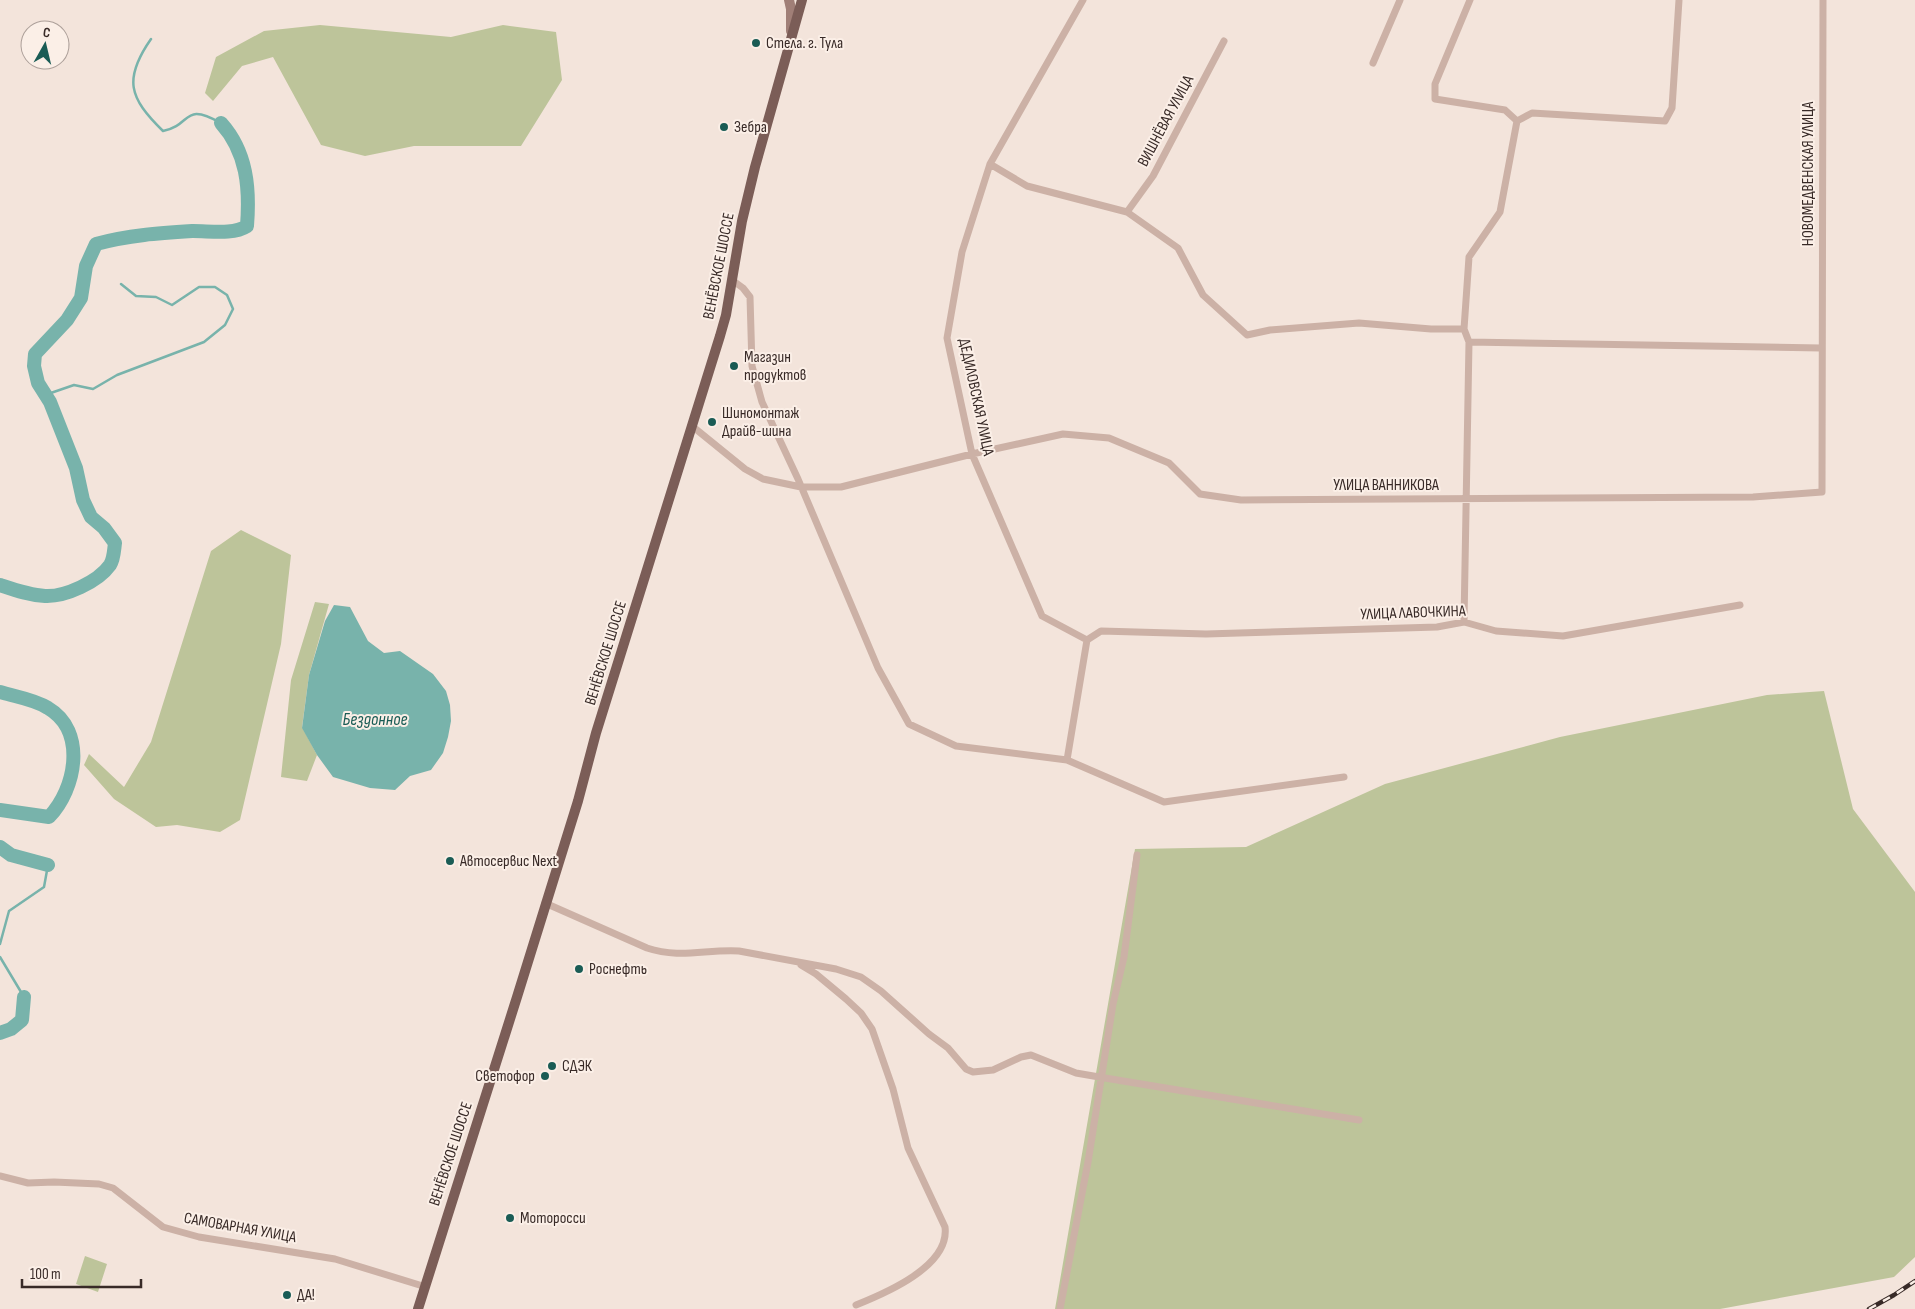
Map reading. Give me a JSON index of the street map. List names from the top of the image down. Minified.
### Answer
{"streets":{"main road":["ВЕНЁВСКОЕ ШОССЕ"],"street":["ВИШНЁВАЯ УЛИЦА","НОВОМЕДВЕНСКАЯ УЛИЦА","ДЕДИЛОВСКАЯ УЛИЦА","УЛИЦА ВАННИКОВА","УЛИЦА ЛАВОЧКИНА","САМОВАРНАЯ УЛИЦА"]},"crossings":[["НОВОМЕДВЕНСКАЯ УЛИЦА","УЛИЦА ВАННИКОВА"],["ВЕНЁВСКОЕ ШОССЕ","УЛИЦА ВАННИКОВА"],["ВЕНЁВСКОЕ ШОССЕ","САМОВАРНАЯ УЛИЦА"],["ДЕДИЛОВСКАЯ УЛИЦА","УЛИЦА ВАННИКОВА"],["ДЕДИЛОВСКАЯ УЛИЦА","УЛИЦА ЛАВОЧКИНА"]],"water":["Бездонное"],"places":["Стела. г. Тула","Зебра","Магазин продуктов","Шиномонтаж Драйв-шина","Автосервис Next","Роснефть","СДЭК","Светофор","Моторосси","ДА!"],"scale_bar":"100 m","north":"top"}
